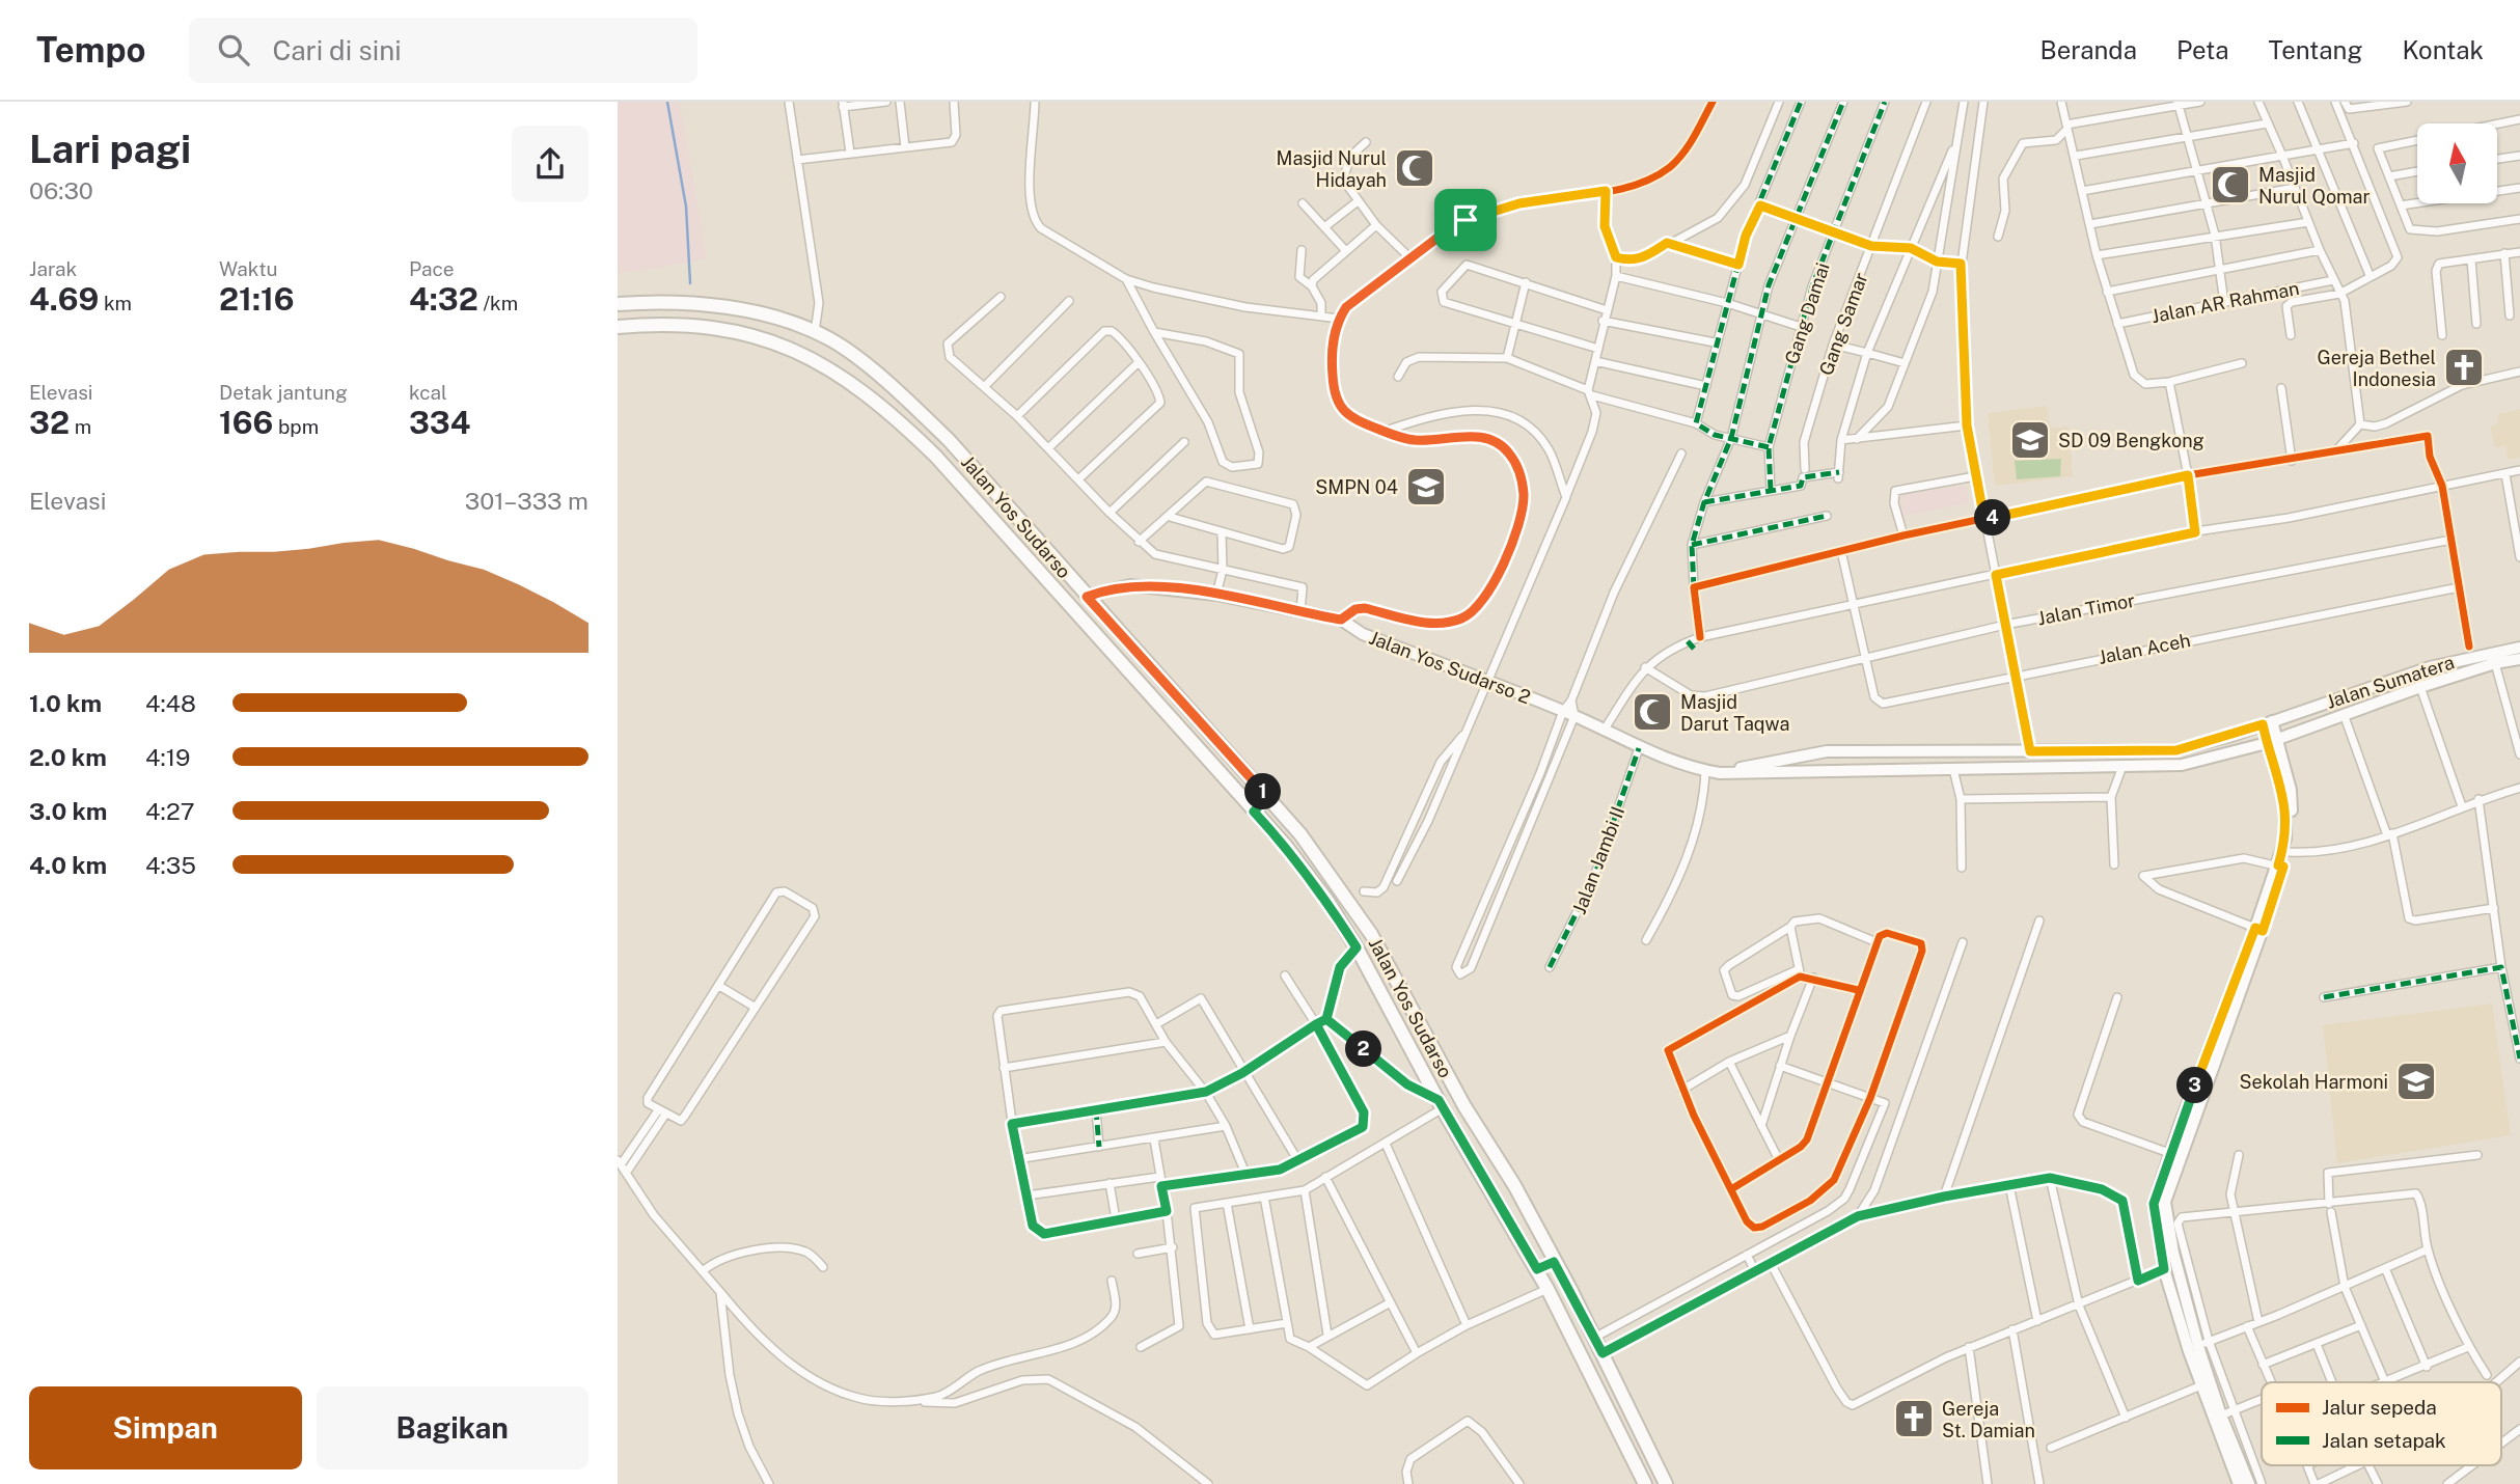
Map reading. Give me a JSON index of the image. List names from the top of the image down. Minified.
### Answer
{"streets":{"main road":["Jalan Yos Sudarso","Jalan Yos Sudarso 2","Jalan Sumatera"],"street":["Jalan AR Rahman","Gang Damai","Gang Samar","Jalan Timor","Jalan Aceh","Jalan Jambi II"]},"crossings":[["Jalan Yos Sudarso","Jalan Yos Sudarso 2"],["Jalan Timor","Jalan Aceh"],["Jalan Yos Sudarso 2","Jalan Sumatera"],["Jalan Yos Sudarso 2","Jalan Jambi II"]],"places":{"mosque":["Masjid Nurul Hidayah","Masjid Nurul Qomar","Masjid Darut Taqwa"],"church":["Gereja Bethel Indonesia","Gereja St. Damian"],"school or university":["SD 09 Bengkong","SMPN 04","Sekolah Harmoni"]},"legend":["Jalur sepeda","Jalan setapak"],"north":"top","page":{"header":"Tempo","search":"Cari di sini","nav":["Beranda","Peta","Tentang","Kontak"],"heading":["Lari pagi","06:30"],"stats":[["Jarak","4.69 km"],["Waktu","21:16"],["Pace","4:32 /km"],["Elevasi","32 m"],["Detak jantung","166 bpm"],["kcal","334"]],"chart":["Elevasi","301–333 m"],"pins":["4","1","2","3"],"list":[{"name":"1.0 km","note":"4:48"},{"name":"2.0 km","note":"4:19"},{"name":"3.0 km","note":"4:27"},{"name":"4.0 km","note":"4:35"}],"buttons":["Simpan","Bagikan"]}}
